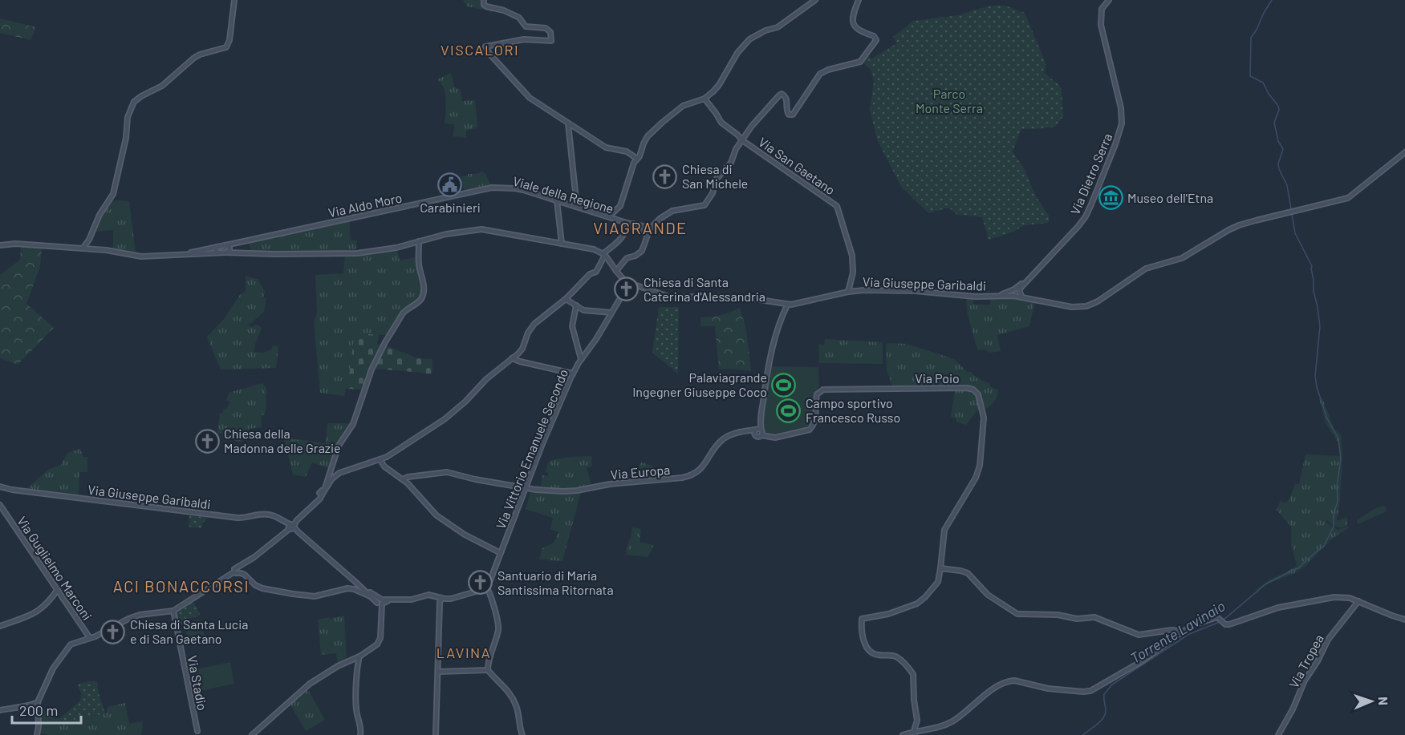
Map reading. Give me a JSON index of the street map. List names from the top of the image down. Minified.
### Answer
{"streets":{"street":["Via San Gaetano","Via Dietro Serra","Viale della Regione","Via Aldo Moro","Via Giuseppe Garibaldi","Via Poio","Via Vittorio Emanuele Secondo","Via Europa","Via Guglielmo Marconi","Via Tropea","Via Stadio"]},"crossings":[["Via San Gaetano","Via Giuseppe Garibaldi"],["Viale della Regione","Via Aldo Moro"],["Via Giuseppe Garibaldi","Via Vittorio Emanuele Secondo"],["Via Vittorio Emanuele Secondo","Via Europa"]],"districts":["VISCALORI","VIAGRANDE","ACI BONACCORSI","LAVINA"],"water":["Torrente Lavinaio"],"parks":["Parco Monte Serra"],"places":{"church":["Chiesa di San Michele","Chiesa di Santa Caterina d'Alessandria","Chiesa della Madonna delle Grazie","Santuario di Maria Santissima Ritornata","Chiesa di Santa Lucia e di San Gaetano"],"public building":["Carabinieri"],"museum":["Museo dell'Etna"],"sports":["Palaviagrande Ingegner Giuseppe Coco","Campo sportivo Francesco Russo"]},"scale_bar":"200 m","north":"right"}
